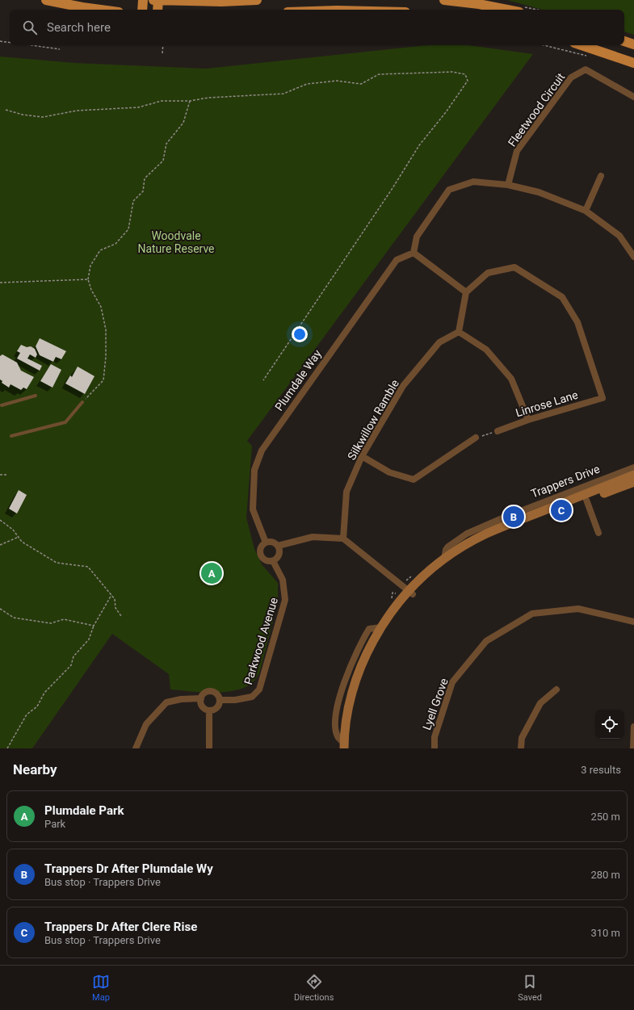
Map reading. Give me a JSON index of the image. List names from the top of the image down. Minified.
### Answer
{"streets":{"main road":["Trappers Drive"],"street":["Fleetwood Circuit","Plumdale Way","Linrose Lane","Silkwillow Ramble","Parkwood Avenue","Lyell Grove"]},"crossings":[["Plumdale Way","Parkwood Avenue"]],"parks":["Woodvale Nature Reserve"],"page":{"search":"Search here","pins":["C","B","A"],"heading":["Nearby","3 results"],"list":[{"mark":"A","name":"Plumdale Park","note":"Park","value":"250 m"},{"mark":"B","name":"Trappers Dr After Plumdale Wy","note":"Bus stop · Trappers Drive","value":"280 m"},{"mark":"C","name":"Trappers Dr After Clere Rise","note":"Bus stop · Trappers Drive","value":"310 m"}],"nav":["Map","Directions","Saved"]}}
